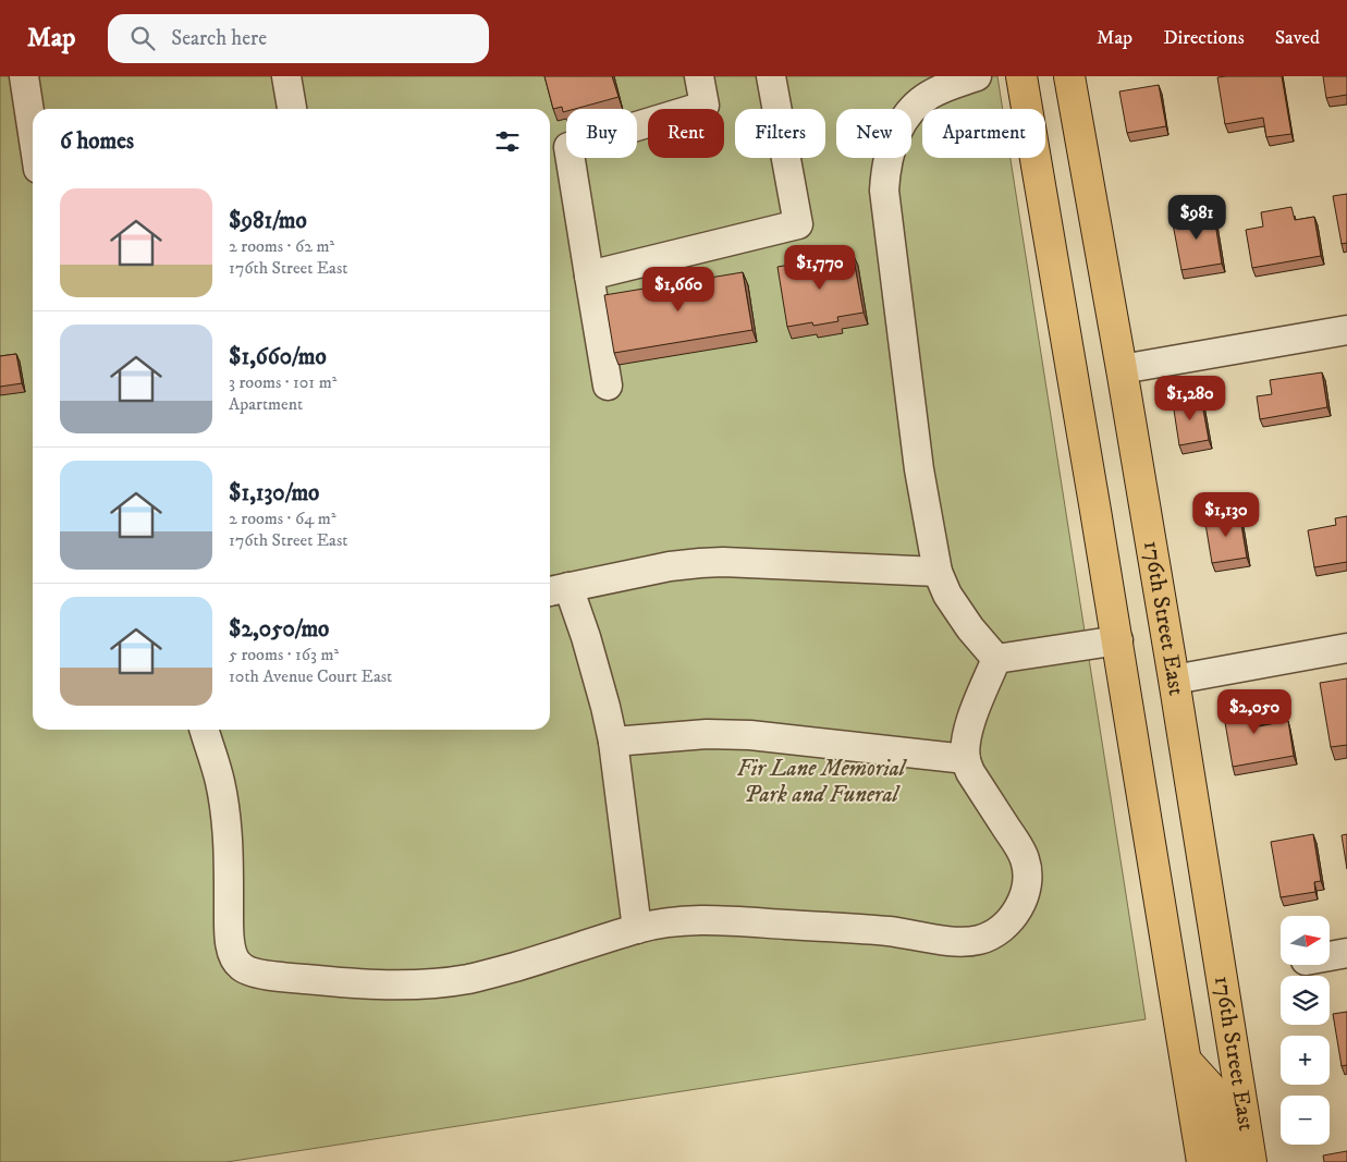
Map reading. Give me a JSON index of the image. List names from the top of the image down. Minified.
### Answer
{"streets":{"main road":["176th Street East"]},"parks":["Fir Lane Memorial Park and Funeral"],"north":"right","page":{"header":"Map","search":"Search here","nav":["Map","Directions","Saved"],"chip":["Buy","Rent","Filters","New","Apartment"],"heading":"6 homes","list":[{"name":"$981/mo","note":"2 rooms · 62 m² · 176th Street East"},{"name":"$1,660/mo","note":"3 rooms · 101 m² · Apartment"},{"name":"$1,130/mo","note":"2 rooms · 64 m² · 176th Street East"},{"name":"$2,050/mo","note":"5 rooms · 163 m² · 10th Avenue Court East"}],"price":["$981","$1,770","$1,660","$1,280","$1,130","$2,050"],"map_buttons":["+","−"]}}
